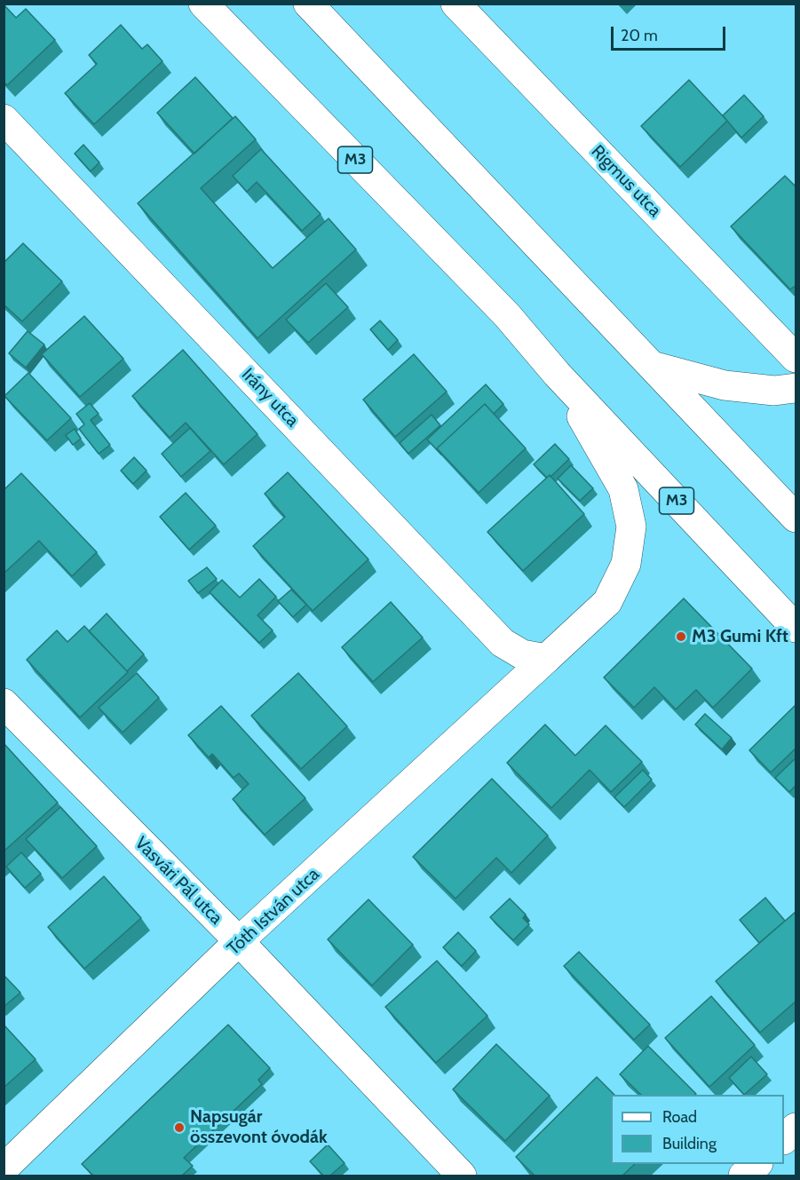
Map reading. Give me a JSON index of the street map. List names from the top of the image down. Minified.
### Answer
{"streets":{"street":["M3","Rigmus utca","Irány utca","Vasvári Pál utca","Tóth István utca"]},"crossings":[["M3","Tóth István utca"],["Irány utca","Tóth István utca"],["Vasvári Pál utca","Tóth István utca"]],"places":["M3 Gumi Kft","Napsugár összevont óvodák"],"legend":["Road","Building"],"scale_bar":"20 m"}
